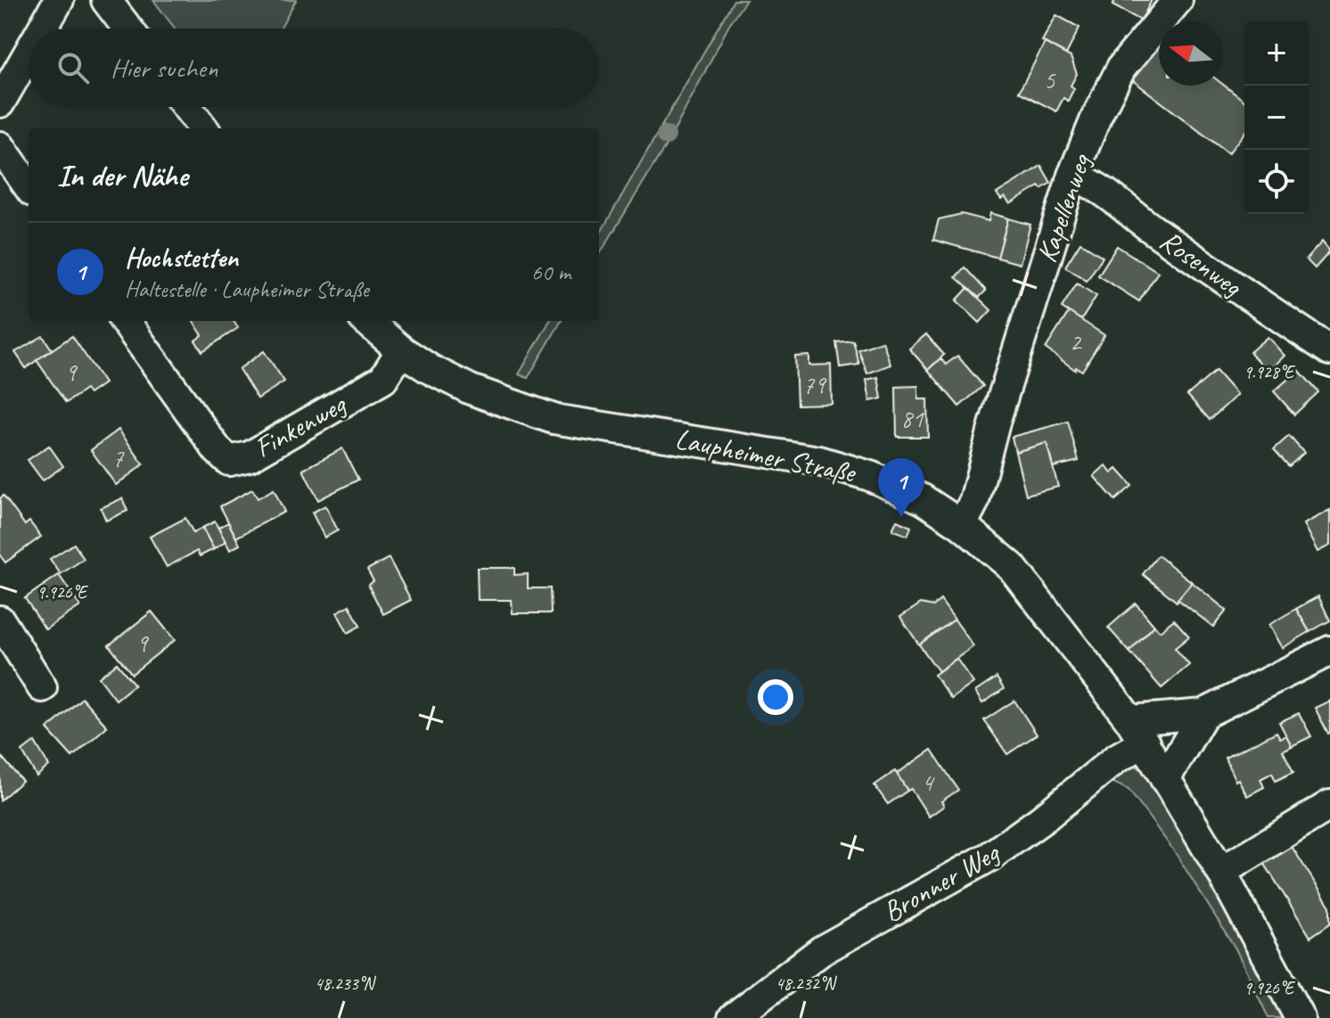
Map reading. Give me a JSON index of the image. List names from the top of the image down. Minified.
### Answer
{"streets":{"street":["Kapellenweg","Rosenweg","Finkenweg","Laupheimer Straße","Bronner Weg"]},"crossings":[["Kapellenweg","Rosenweg"],["Kapellenweg","Laupheimer Straße"],["Finkenweg","Laupheimer Straße"],["Laupheimer Straße","Bronner Weg"]],"house_numbers":["5","2","9","79","81","7","9","4"],"north":"left","page":{"map_buttons":["+","−"],"search":"Hier suchen","heading":"In der Nähe","list":[{"mark":"1","name":"Hochstetten","note":"Haltestelle · Laupheimer Straße","value":"60 m"}],"pins":"1"},"coordinates":["9.928°E","9.926°E","48.233°N","48.232°N"]}
